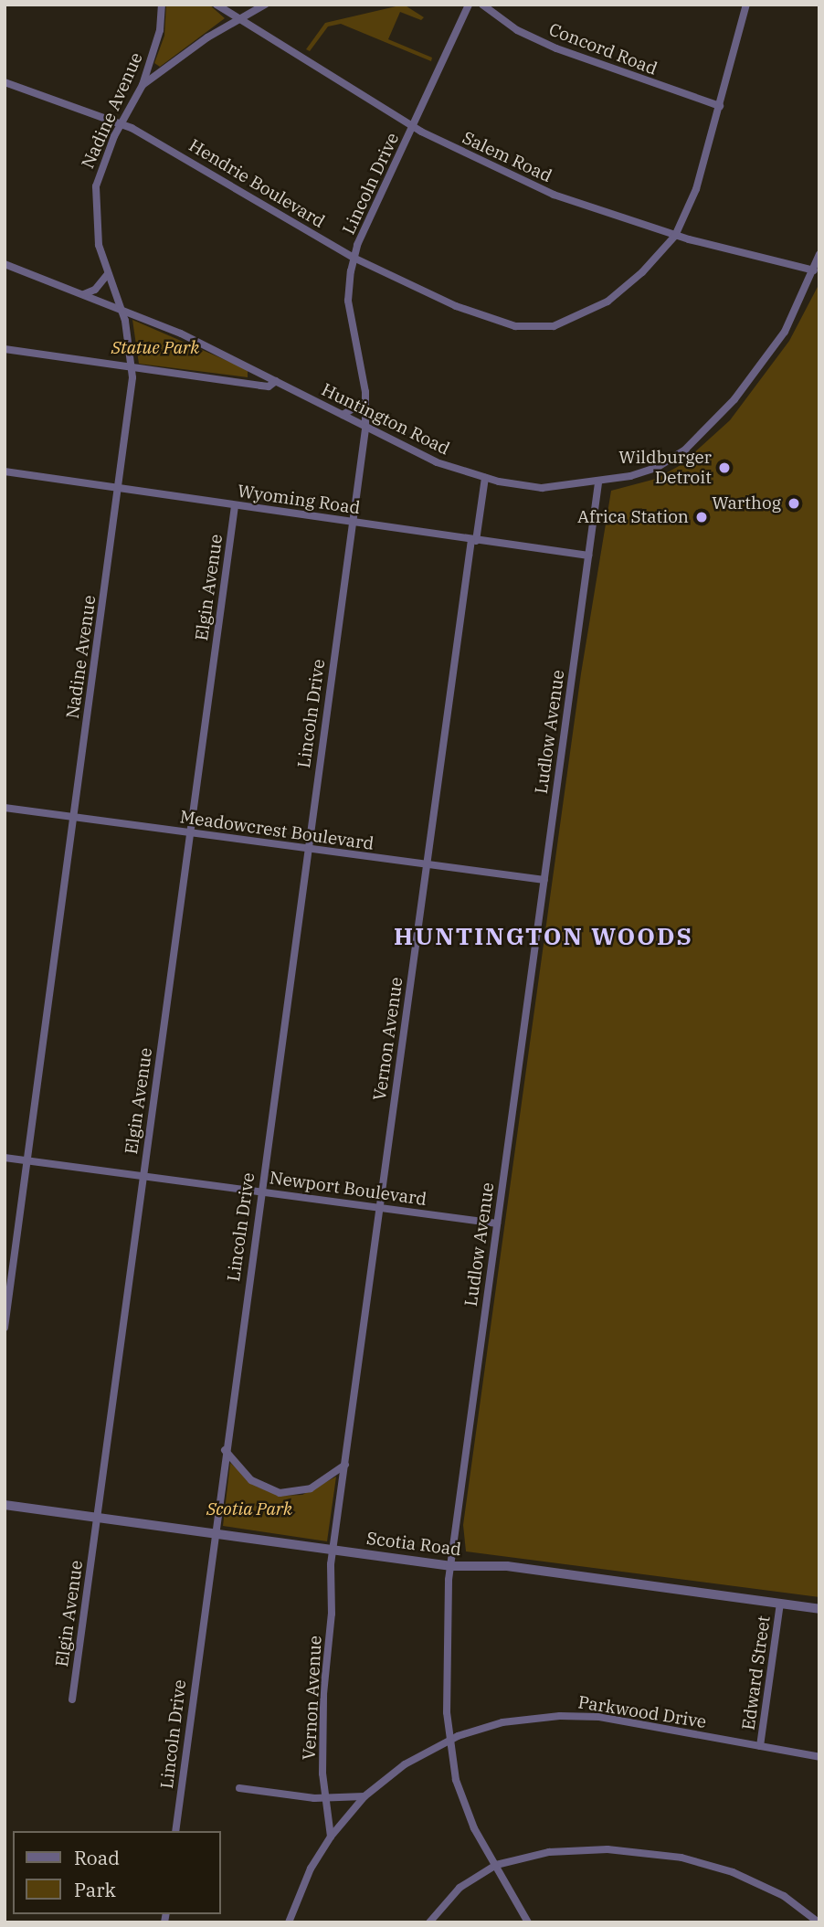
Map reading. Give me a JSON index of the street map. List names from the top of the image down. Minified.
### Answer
{"streets":{"street":["Concord Road","Nadine Avenue","Salem Road","Hendrie Boulevard","Lincoln Drive","Huntington Road","Wyoming Road","Elgin Avenue","Ludlow Avenue","Meadowcrest Boulevard","Vernon Avenue","Newport Boulevard","Scotia Road","Edward Street","Parkwood Drive"]},"crossings":[["Concord Road","Hendrie Boulevard"],["Nadine Avenue","Hendrie Boulevard"],["Nadine Avenue","Huntington Road"],["Nadine Avenue","Wyoming Road"],["Nadine Avenue","Meadowcrest Boulevard"],["Nadine Avenue","Newport Boulevard"],["Salem Road","Hendrie Boulevard"],["Salem Road","Lincoln Drive"],["Salem Road","Huntington Road"],["Hendrie Boulevard","Lincoln Drive"],["Lincoln Drive","Huntington Road"],["Lincoln Drive","Wyoming Road"],["Lincoln Drive","Meadowcrest Boulevard"],["Lincoln Drive","Newport Boulevard"],["Lincoln Drive","Scotia Road"],["Huntington Road","Ludlow Avenue"],["Huntington Road","Vernon Avenue"],["Wyoming Road","Elgin Avenue"],["Wyoming Road","Ludlow Avenue"],["Wyoming Road","Vernon Avenue"],["Elgin Avenue","Meadowcrest Boulevard"],["Elgin Avenue","Newport Boulevard"],["Elgin Avenue","Scotia Road"],["Ludlow Avenue","Meadowcrest Boulevard"],["Ludlow Avenue","Newport Boulevard"],["Ludlow Avenue","Scotia Road"],["Ludlow Avenue","Parkwood Drive"],["Meadowcrest Boulevard","Vernon Avenue"],["Vernon Avenue","Newport Boulevard"],["Vernon Avenue","Scotia Road"],["Vernon Avenue","Parkwood Drive"],["Scotia Road","Edward Street"],["Edward Street","Parkwood Drive"]],"districts":["HUNTINGTON WOODS"],"parks":["Statue Park","Scotia Park"],"places":["Wildburger Detroit","Warthog","Africa Station"],"legend":["Road","Park"]}
